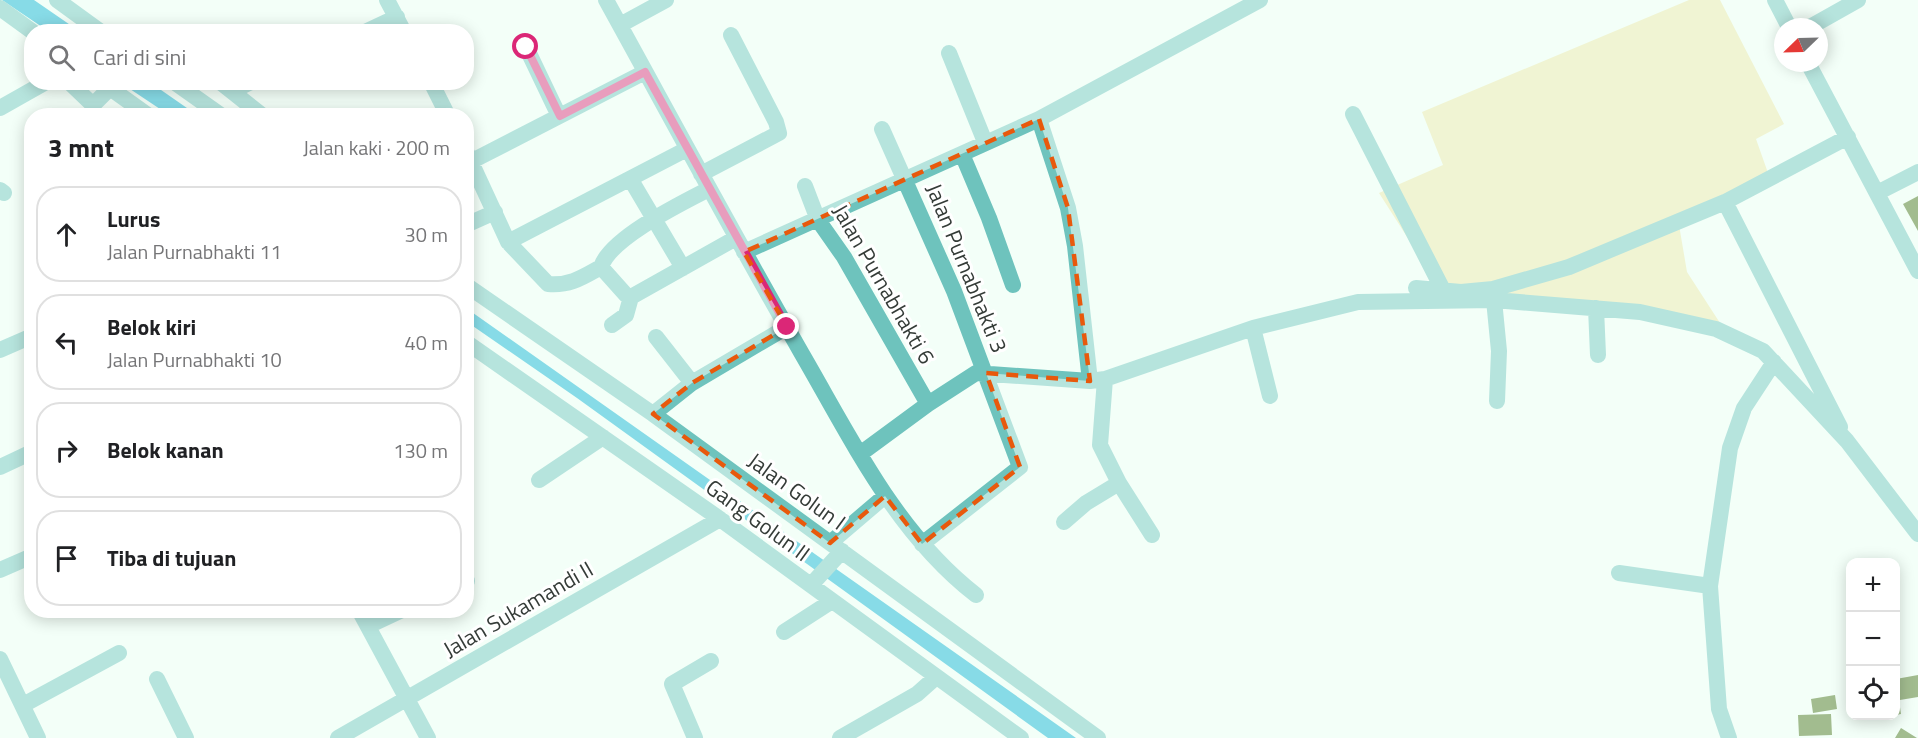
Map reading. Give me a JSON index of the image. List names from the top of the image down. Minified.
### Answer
{"streets":{"street":["Jalan Purnabhakti 3","Jalan Purnabhakti 6","Jalan Golun I","Gang Golun II","Jalan Sukamandi II"]},"crossings":[["Gang Golun II","Jalan Sukamandi II"]],"north":"bottom left","page":{"search":"Cari di sini","heading":["3 mnt","Jalan kaki · 200 m"],"list":[["Lurus","Jalan Purnabhakti 11","30 m"],["Belok kiri","Jalan Purnabhakti 10","40 m"],["Belok kanan","130 m"],"Tiba di tujuan"],"map_buttons":["+","−"]}}
